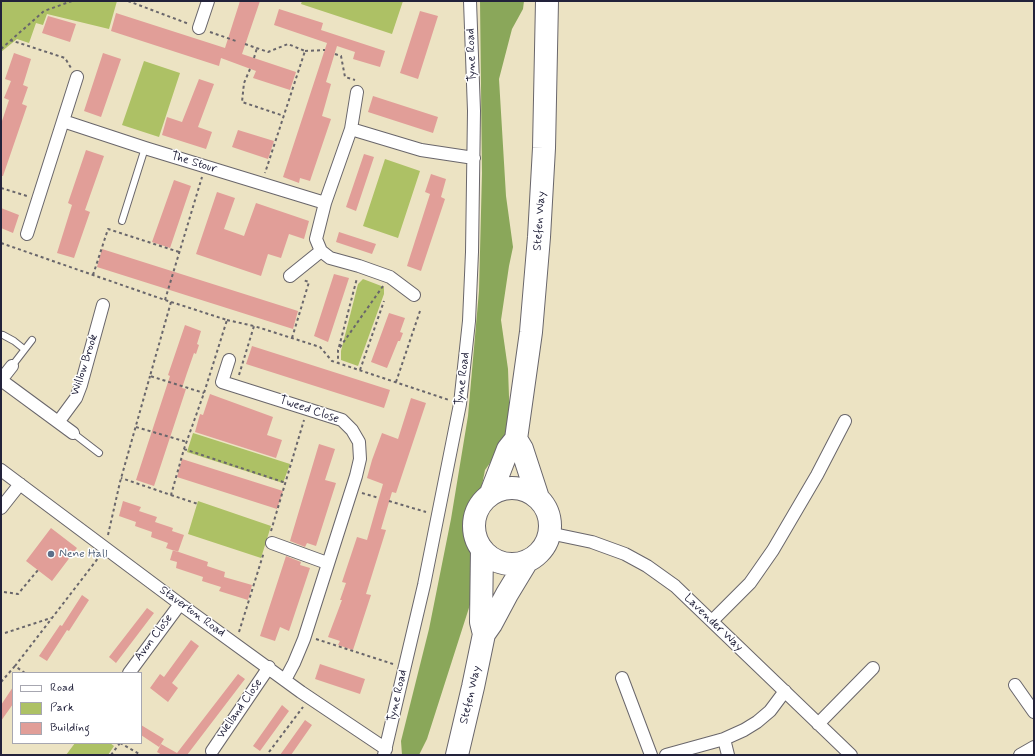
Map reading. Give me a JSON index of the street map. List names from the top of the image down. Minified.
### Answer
{"streets":{"highway":["Stefen Way"],"street":["Tyne Road","The Stour","Willow Brook","Tweed Close","Staverton Road","Lavender Way","Avon Close","Welland Close"]},"crossings":[["Tyne Road","Staverton Road"],["Stefen Way","Lavender Way"],["Tweed Close","Staverton Road"],["Staverton Road","Avon Close"],["Staverton Road","Welland Close"]],"places":["Nene Hall"],"legend":["Road","Park","Building"]}
